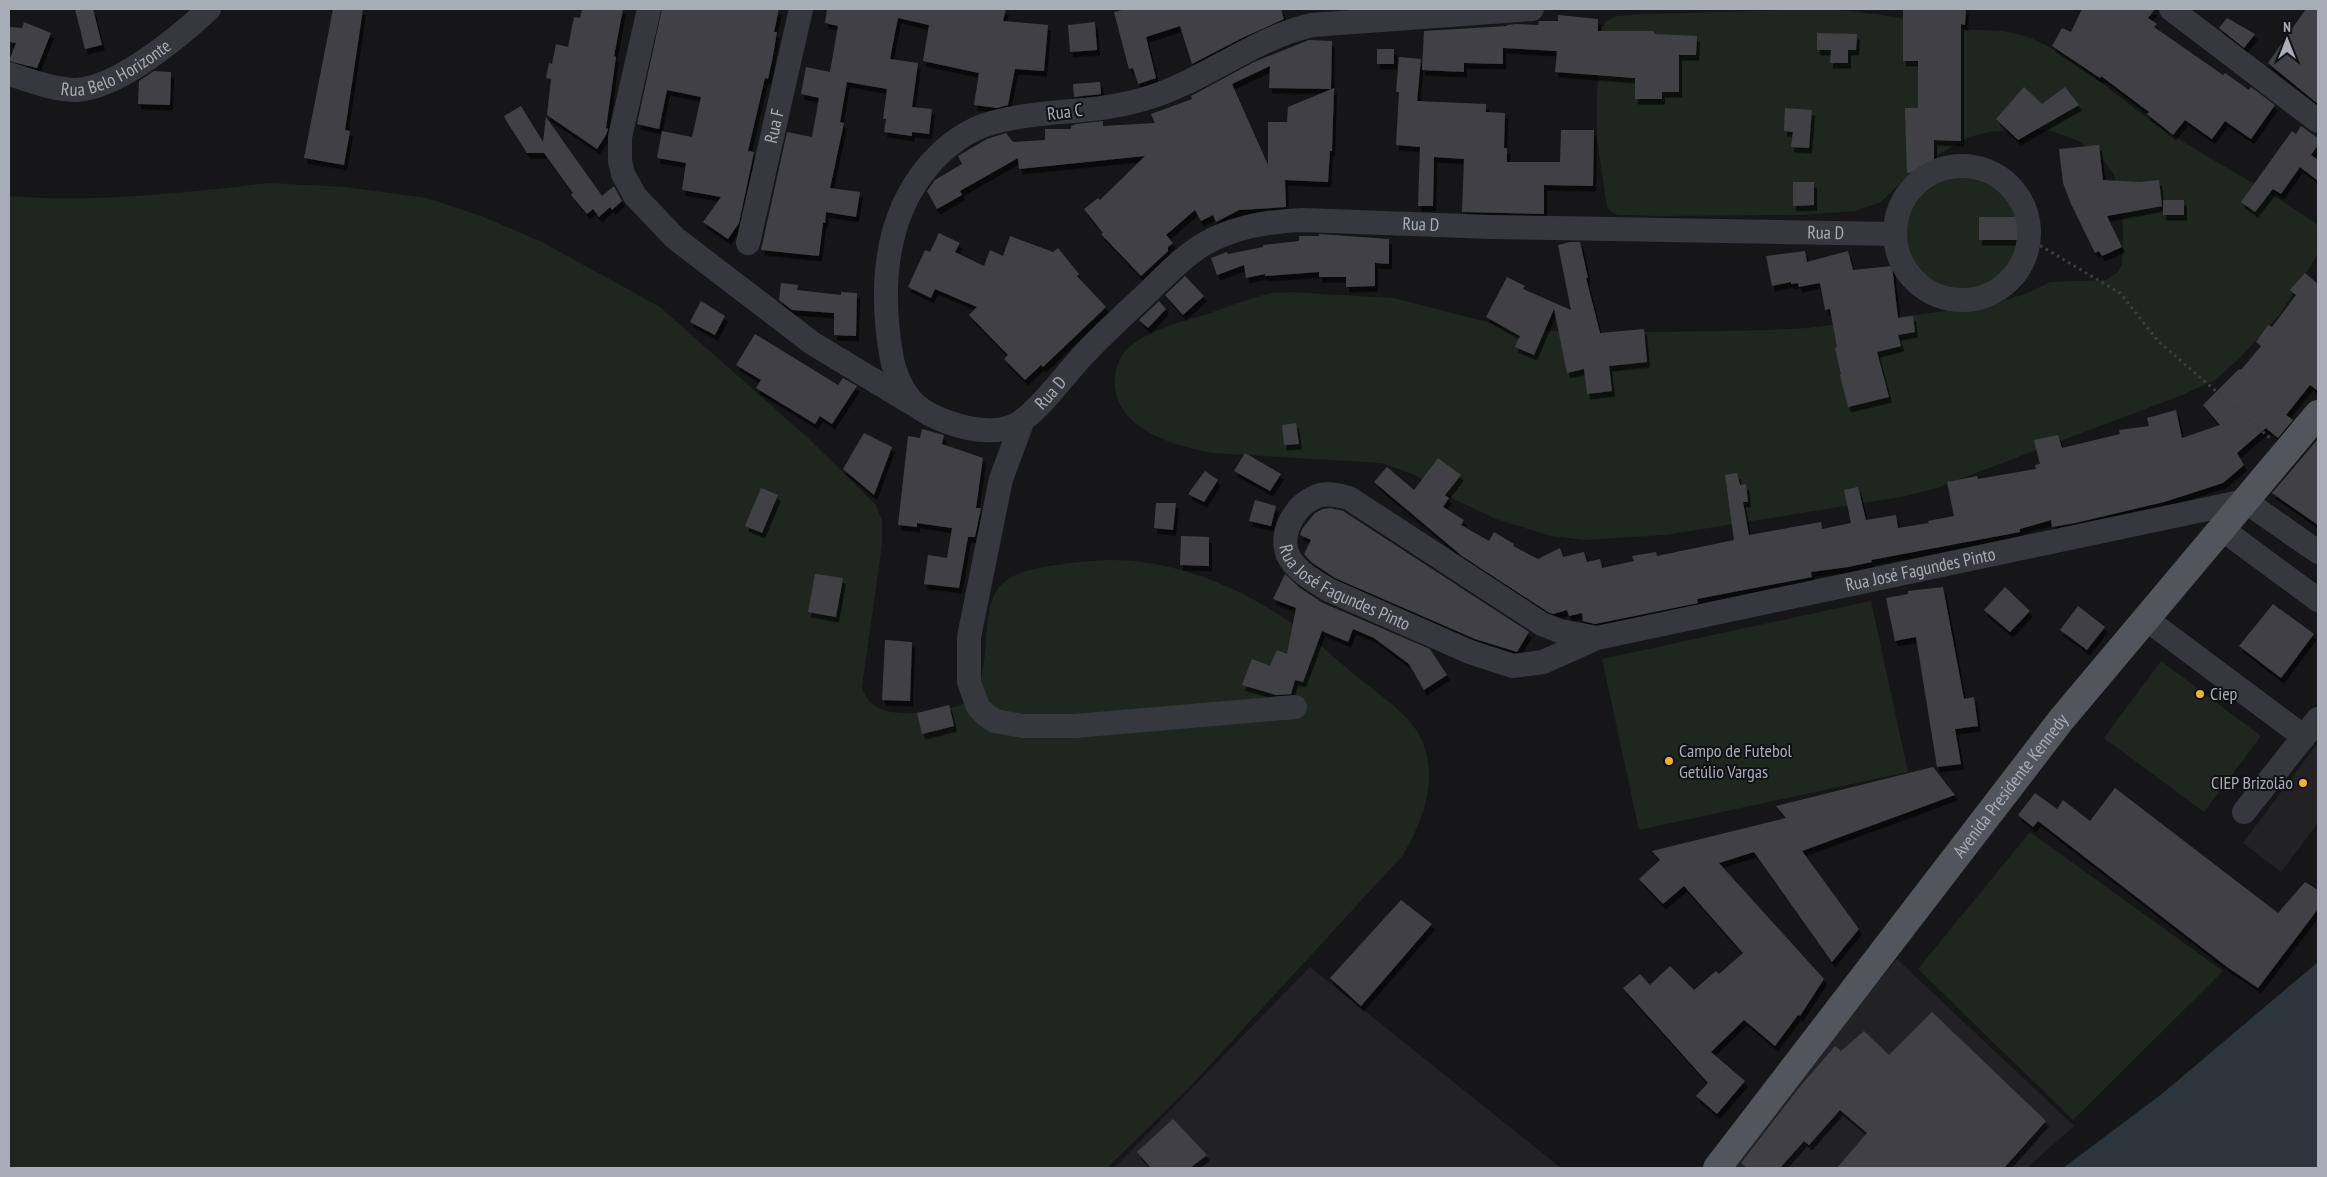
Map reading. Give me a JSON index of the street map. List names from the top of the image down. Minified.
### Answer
{"streets":{"main road":["Avenida Presidente Kennedy"],"street":["Rua Belo Horizonte","Rua C","Rua F","Rua D","Rua José Fagundes Pinto"]},"crossings":[["Rua José Fagundes Pinto","Avenida Presidente Kennedy"]],"places":["Ciep","Campo de Futebol Getúlio Vargas","CIEP Brizolão"],"north":"top"}
